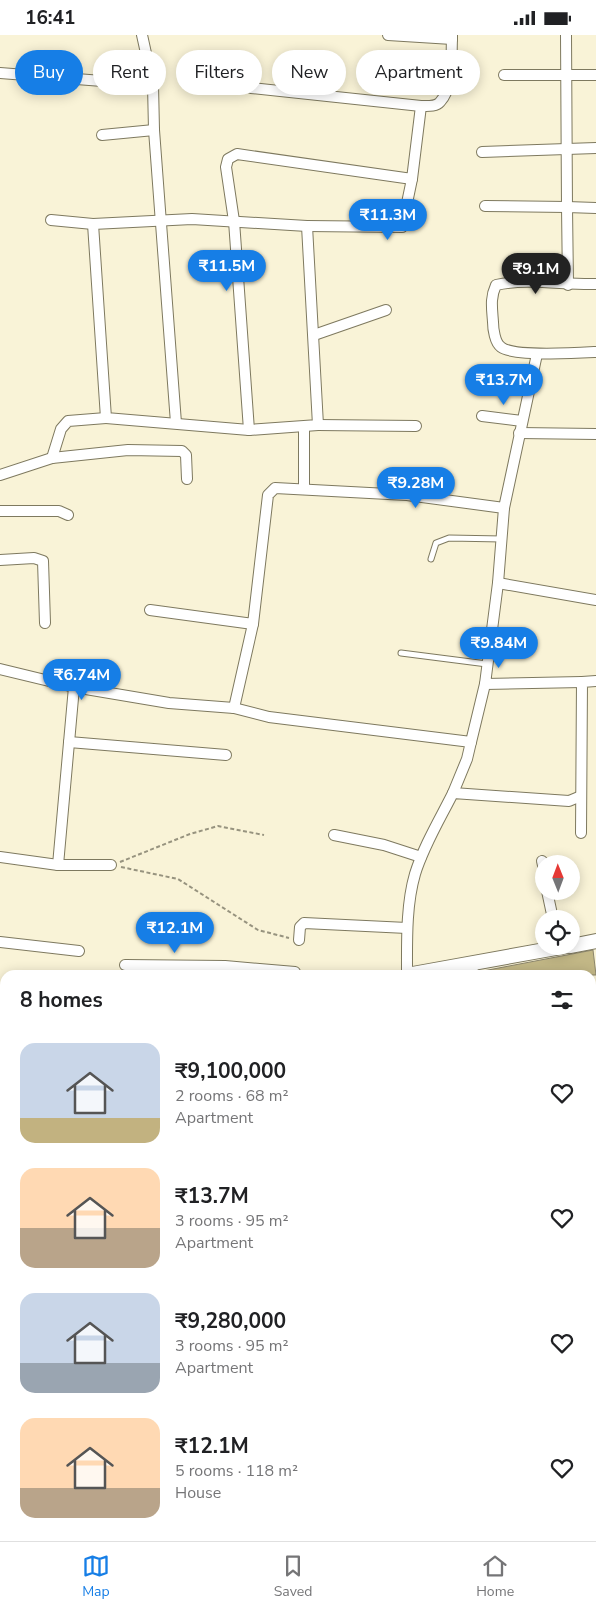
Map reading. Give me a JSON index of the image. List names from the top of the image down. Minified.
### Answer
{"north":"top","page":{"status":"16:41","chip":["Buy","Rent","Filters","New","Apartment"],"price":["₹11.3M","₹11.5M","₹9.1M","₹13.7M","₹9.28M","₹9.84M","₹6.74M","₹12.1M"],"heading":"8 homes","list":[{"name":"₹9,100,000","note":"2 rooms · 68 m² · Apartment"},{"name":"₹13.7M","note":"3 rooms · 95 m² · Apartment"},{"name":"₹9,280,000","note":"3 rooms · 95 m² · Apartment"},{"name":"₹12.1M","note":"5 rooms · 118 m² · House"}],"tabs":["Map","Saved","Home"]}}
